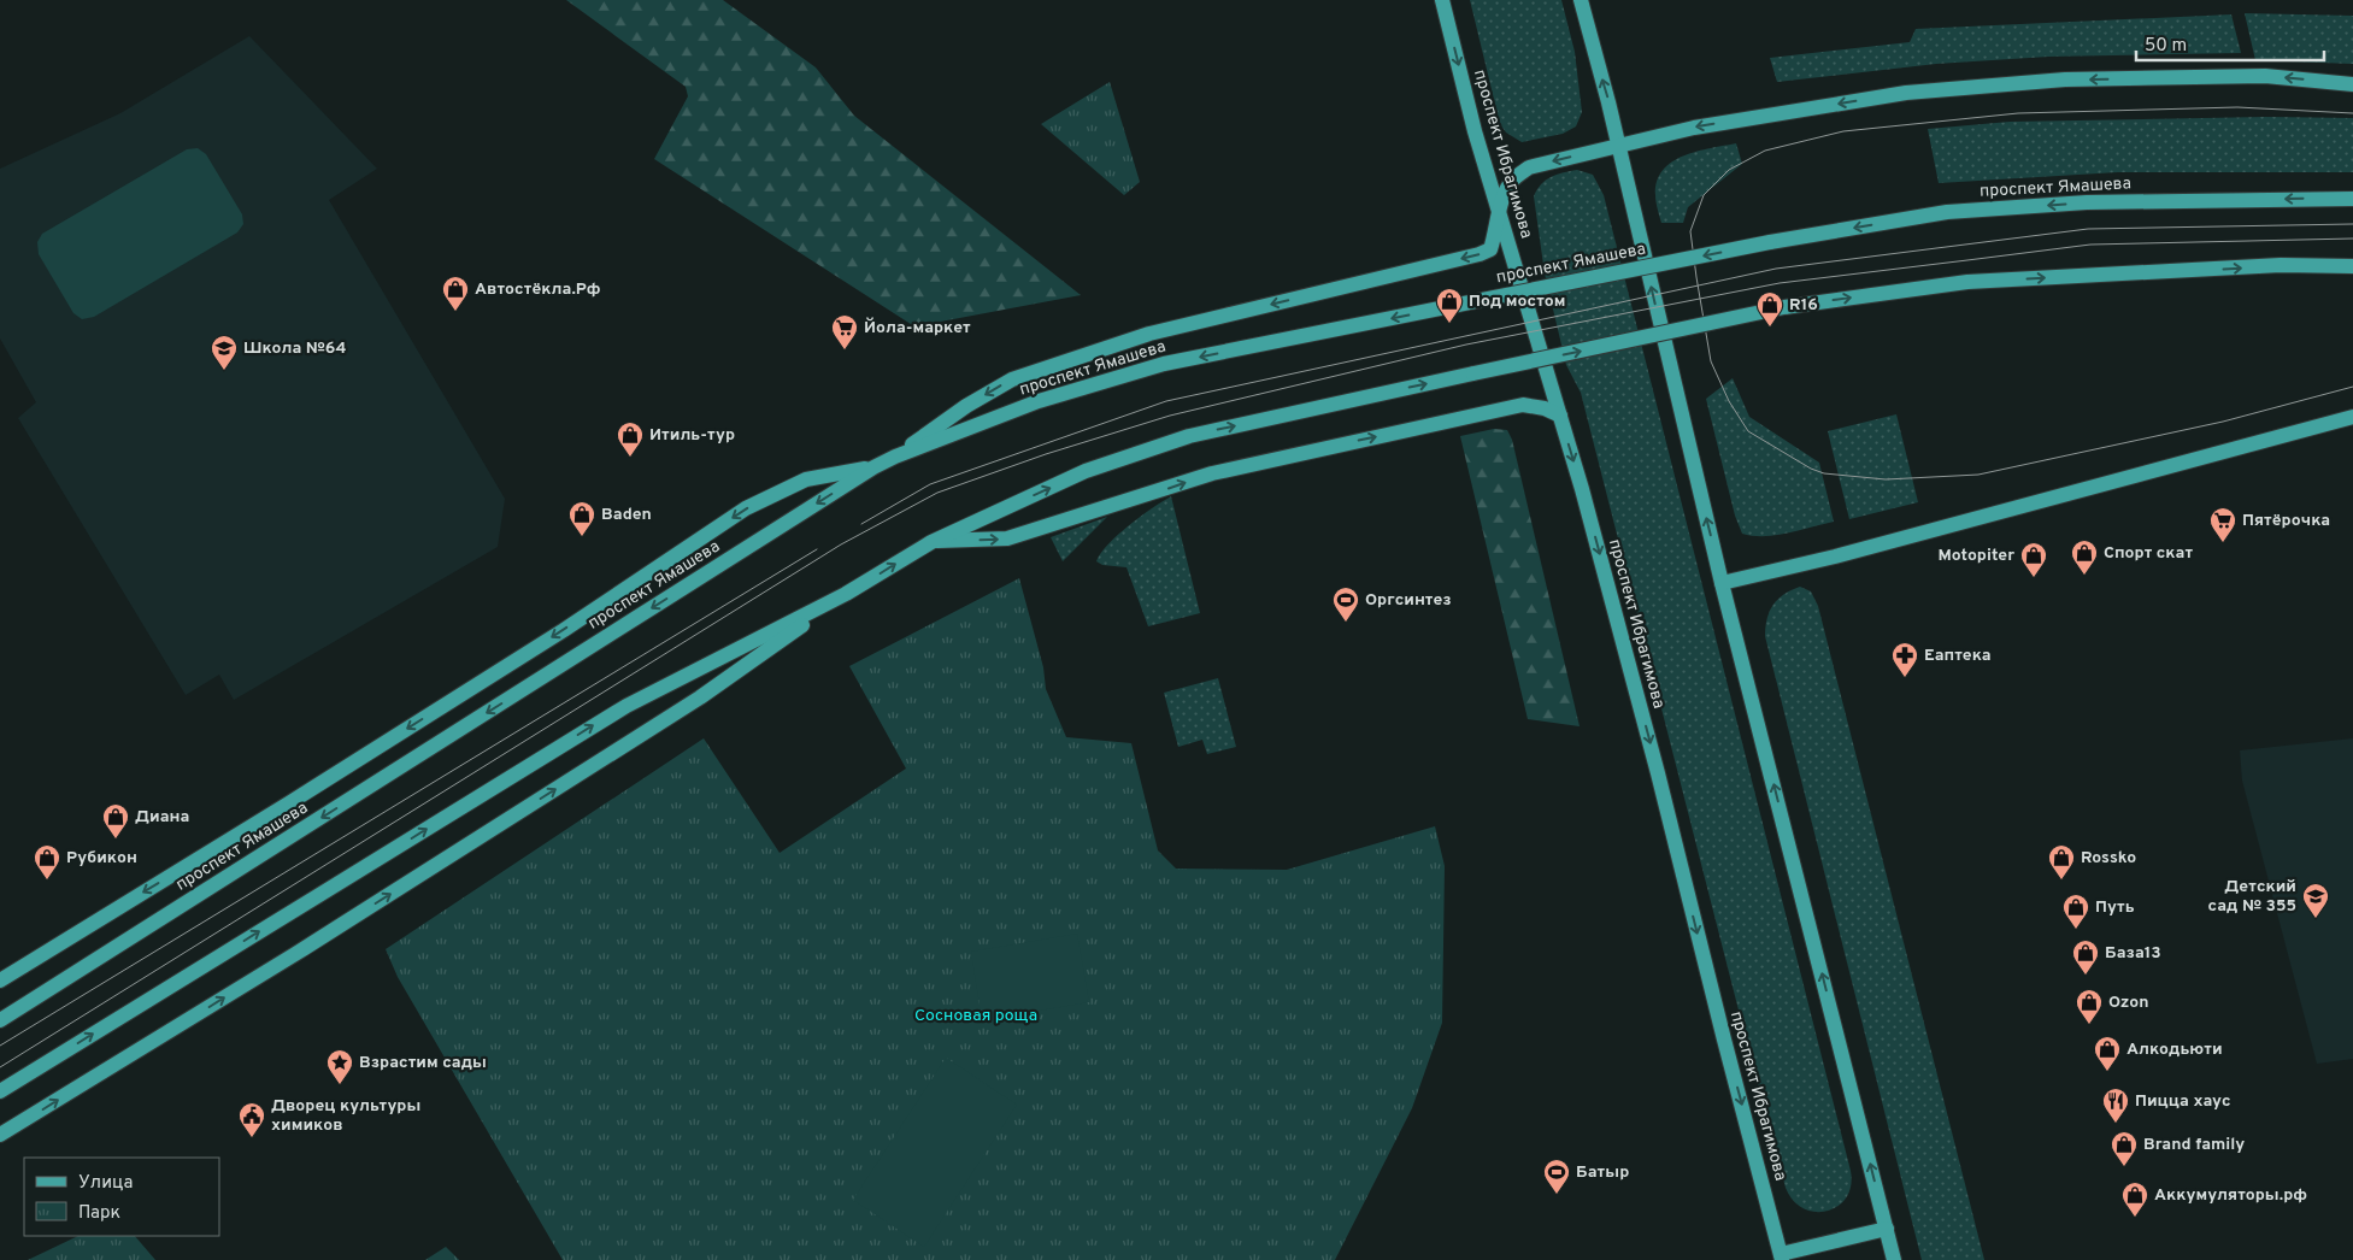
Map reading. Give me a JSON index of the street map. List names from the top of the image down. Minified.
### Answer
{"streets":{"main road":["проспект Ибрагимова","проспект Ямашева"]},"parks":["Сосновая роща"],"places":{"shop":["Автостёкла.Рф","Под мостом","R16","Итиль-тур","Baden","Спорт скат","Motopiter","Диана","Рубикон","Rossko","Путь","База13","Ozon","Алкодьюти","Brand family","Аккумуляторы.рф"],"supermarket":["Йола-маркет","Пятёрочка"],"school or university":["Школа №64","Детский сад № 355"],"sports":["Оргсинтез","Батыр"],"pharmacy":["Еаптека"],"place":["Взрастим сады"],"restaurant":["Пицца хаус"],"public building":["Дворец культуры химиков"]},"legend":["Улица","Парк"],"scale_bar":"50 m"}
